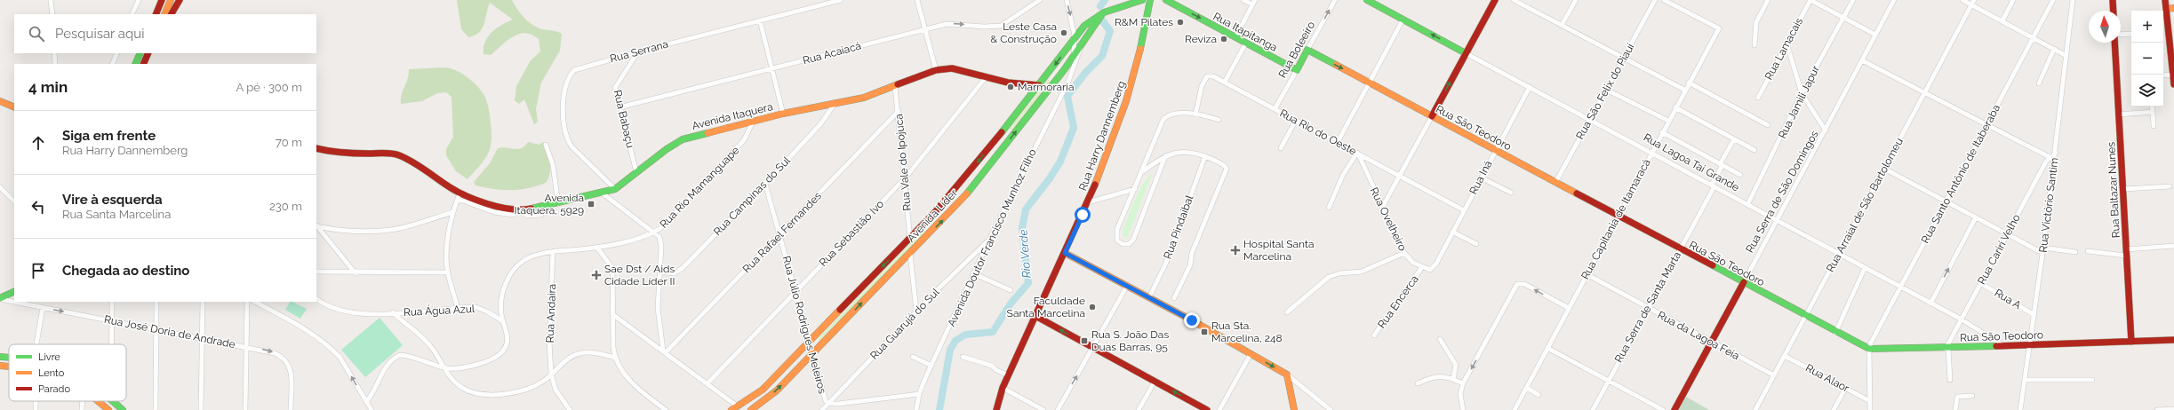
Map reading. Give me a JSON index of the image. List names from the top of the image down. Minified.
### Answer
{"streets":{"main road":["Rua Itapitanga","Rua Boleeiro","Avenida Itaquera","Rua São Teodoro","Rua Harry Dannemberg","Rua Lagoa Tai Grande","Rua Baltazar Nunes","Rua Serra de São Domingos","Avenida Líder"],"street":["Rua Lamacais","Rua Serrana","Rua Acaiacá","Rua São Felix do Piauí","Rua Jamili Japur","Rua Babaçu","Rua Rio do Oeste","Rua Vale do Ipojuca","Rua Santo Antônio de Itaberaba","Rua Iná","Rua Rio Mamanguape","Rua Campinas do Sul","Rua Arraial de São Bartolomeu","Rua Victório Santim","Rua Ovelheiro","Rua Capitania de Itamaracá","Rua Pindaibal","Rua Rafael Fernandes","Rua Sebastião Ivo","Avenida Doutor Francisco Munhoz Filho","Rua Cariri Velho","Rua A","Rua Encerca","Rua Serra de Santa Marta","Rua Água Azul","Rua Andaira","Rua Guarujá do Sul","Rua Júlio Rodrigues Meleiros","Rua José Doria de Andrade","Rua da Lagoa Feia","Rua Alaor"]},"crossings":[["Rua Itapitanga","Rua Boleeiro"],["Rua Boleeiro","Rua São Teodoro"],["Rua Boleeiro","Rua Rio do Oeste"],["Rua Serrana","Avenida Itaquera"],["Rua Serrana","Rua Babaçu"],["Rua Acaiacá","Rua Babaçu"],["Rua São Felix do Piauí","Rua São Teodoro"],["Rua São Felix do Piauí","Rua Lagoa Tai Grande"],["Rua Jamili Japur","Rua Lagoa Tai Grande"],["Avenida Itaquera","Rua Babaçu"],["Avenida Itaquera","Rua Vale do Ipojuca"],["Avenida Itaquera","Rua Rio Mamanguape"],["Avenida Itaquera","Rua Campinas do Sul"],["Avenida Itaquera","Avenida Líder"],["Avenida Itaquera","Rua Sebastião Ivo"],["Rua São Teodoro","Rua Lagoa Tai Grande"],["Rua São Teodoro","Rua Santo Antônio de Itaberaba"],["Rua São Teodoro","Rua Iná"],["Rua São Teodoro","Rua Baltazar Nunes"],["Rua São Teodoro","Rua Serra de São Domingos"],["Rua São Teodoro","Rua Arraial de São Bartolomeu"],["Rua São Teodoro","Rua Victório Santim"],["Rua São Teodoro","Rua Capitania de Itamaracá"],["Rua São Teodoro","Rua Cariri Velho"],["Rua São Teodoro","Rua Serra de Santa Marta"],["Rua Rio do Oeste","Rua Iná"],["Rua Rio do Oeste","Rua Ovelheiro"],["Rua Vale do Ipojuca","Avenida Líder"],["Rua Vale do Ipojuca","Rua Rafael Fernandes"],["Rua Vale do Ipojuca","Rua Sebastião Ivo"],["Rua Lagoa Tai Grande","Rua Santo Antônio de Itaberaba"],["Rua Lagoa Tai Grande","Rua Iná"],["Rua Lagoa Tai Grande","Rua Serra de São Domingos"],["Rua Lagoa Tai Grande","Rua Arraial de São Bartolomeu"],["Rua Lagoa Tai Grande","Rua Capitania de Itamaracá"],["Rua Lagoa Tai Grande","Rua Cariri Velho"],["Rua Lagoa Tai Grande","Rua Serra de Santa Marta"],["Rua Iná","Rua Ovelheiro"],["Rua Iná","Rua Encerca"],["Rua Rio Mamanguape","Rua Água Azul"],["Rua Rio Mamanguape","Rua Andaira"],["Rua Serra de São Domingos","Rua da Lagoa Feia"],["Rua Campinas do Sul","Rua Júlio Rodrigues Meleiros"],["Rua Arraial de São Bartolomeu","Rua da Lagoa Feia"],["Rua Arraial de São Bartolomeu","Rua Alaor"],["Rua Victório Santim","Rua Cariri Velho"],["Rua Victório Santim","Rua A"],["Avenida Líder","Avenida Doutor Francisco Munhoz Filho"],["Avenida Líder","Rua Júlio Rodrigues Meleiros"],["Rua Ovelheiro","Rua Encerca"],["Rua Capitania de Itamaracá","Rua da Lagoa Feia"],["Rua Rafael Fernandes","Rua Júlio Rodrigues Meleiros"],["Rua Sebastião Ivo","Rua Júlio Rodrigues Meleiros"],["Avenida Doutor Francisco Munhoz Filho","Rua Guarujá do Sul"],["Rua Cariri Velho","Rua A"],["Rua Serra de Santa Marta","Rua da Lagoa Feia"],["Rua Guarujá do Sul","Rua Júlio Rodrigues Meleiros"]],"one_way":["Rua Itapitanga","Rua Boleeiro"],"water":["Rio Verde"],"places":{"other":["R&M Pilates","Leste Casa & Construção","Reviza","Marmoraria","Faculdade Santa Marcelina"],"transit":["Avenida Itaquera, 5929","Rua Sta. Marcelina, 248","Rua S. João Das Duas Barras, 95"],"health":["Hospital Santa Marcelina","Sae Dst / Aids Cidade Líder II"]},"legend":["Livre","Lento","Parado"],"north":"top","page":{"map_buttons":["+","−"],"search":"Pesquisar aqui","heading":["4 min","A pé · 300 m"],"list":[["Siga em frente","Rua Harry Dannemberg","70 m"],["Vire à esquerda","Rua Santa Marcelina","230 m"],"Chegada ao destino"]}}
